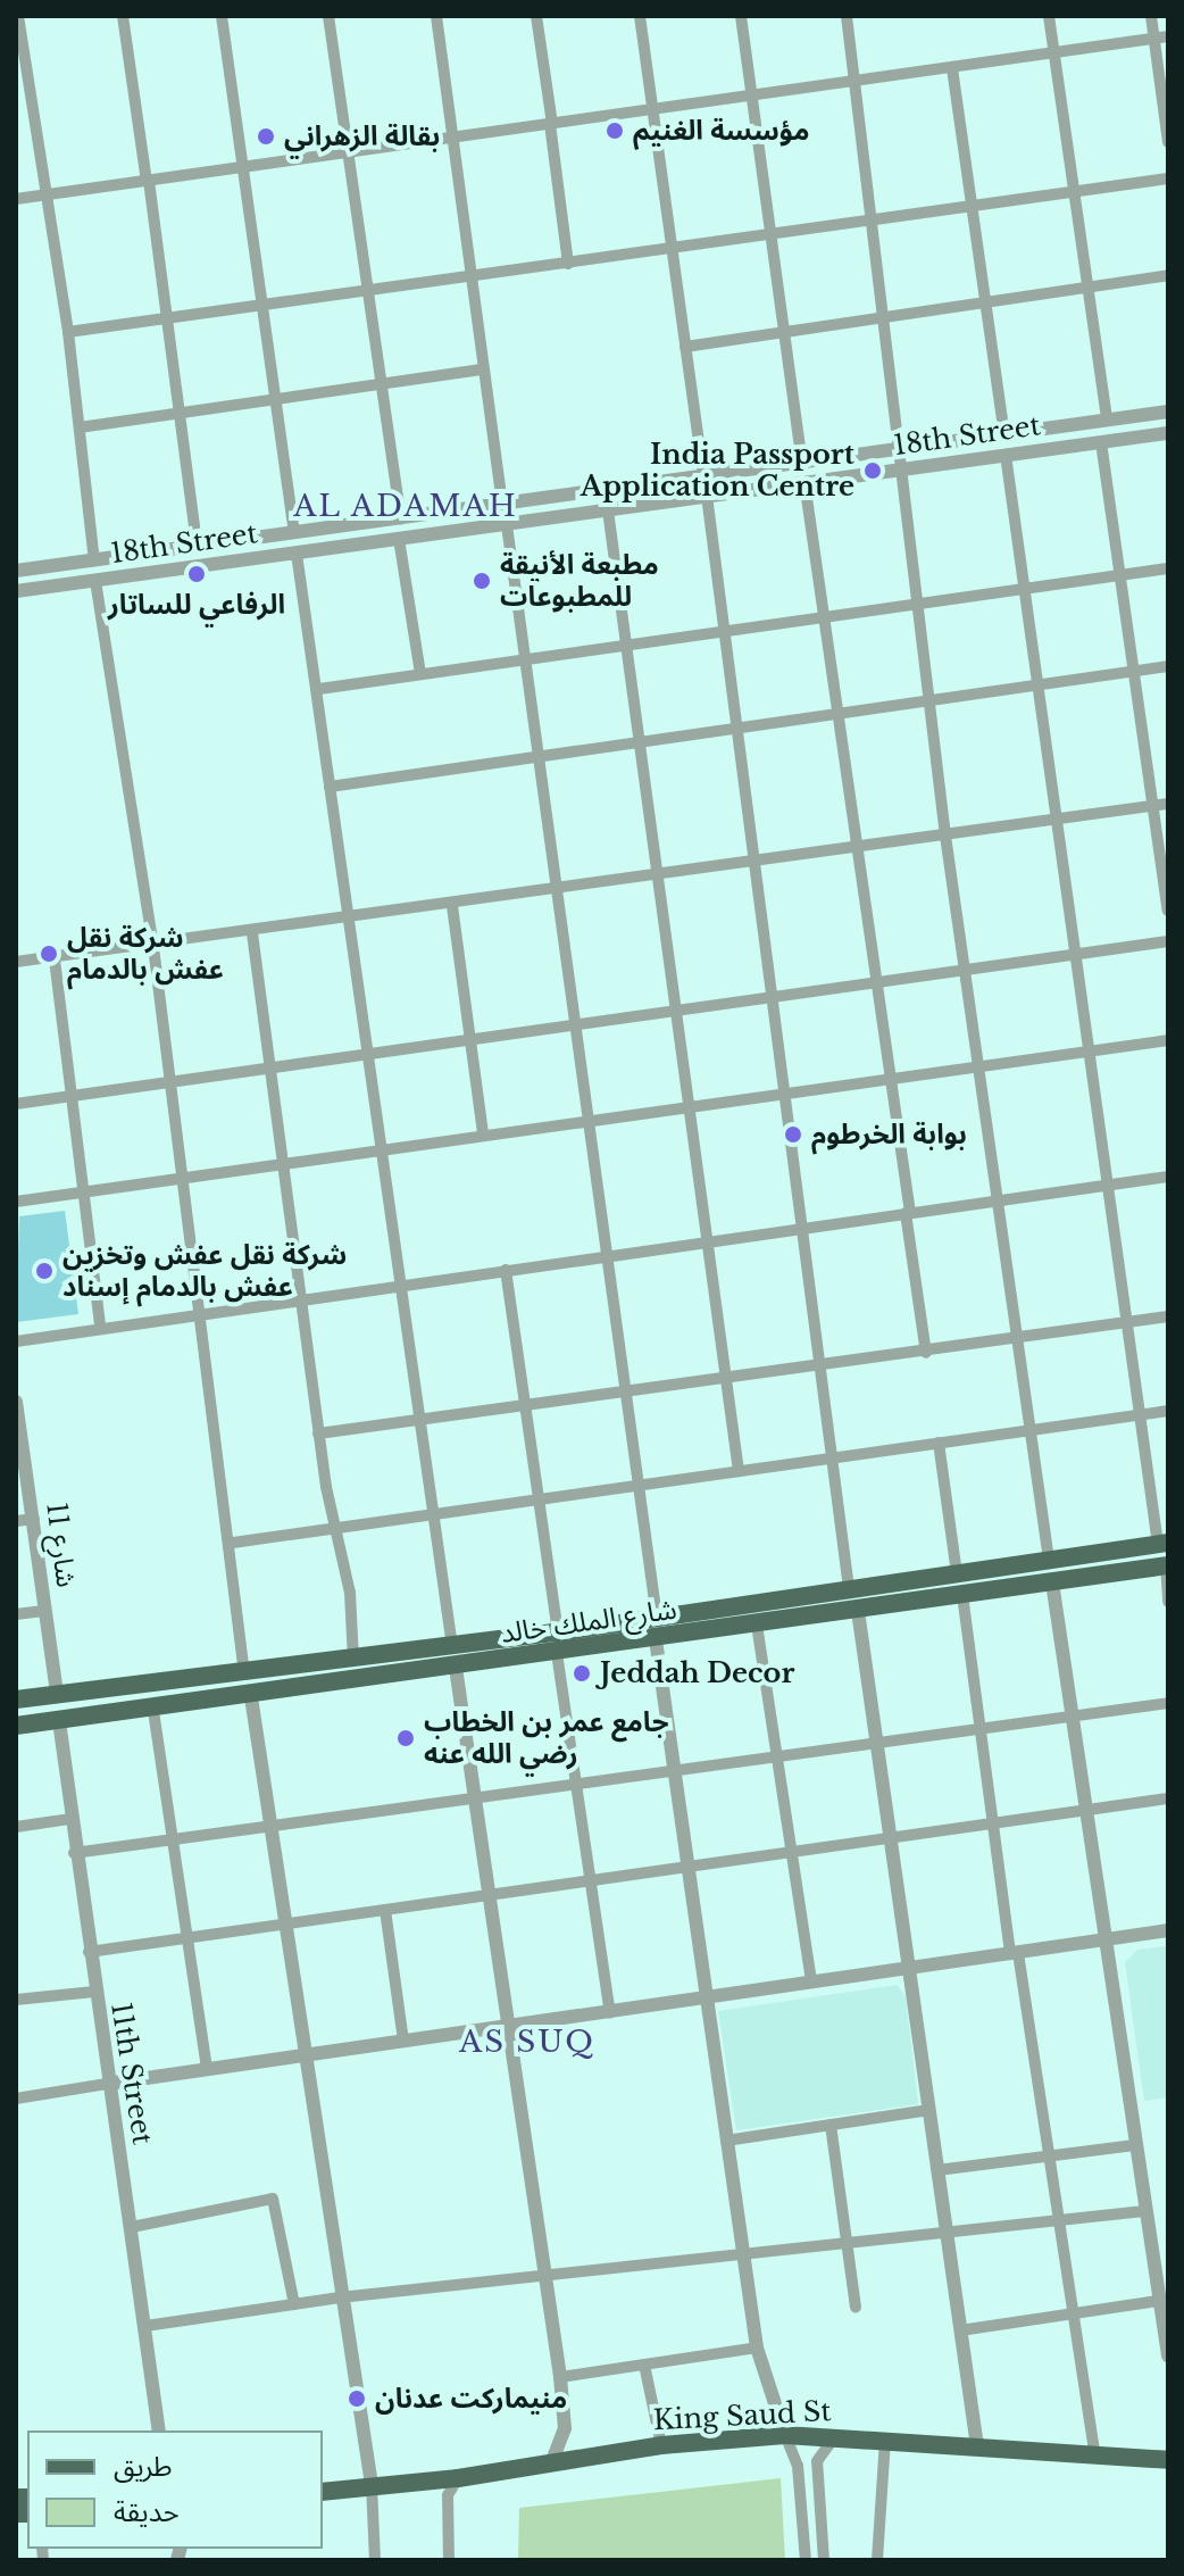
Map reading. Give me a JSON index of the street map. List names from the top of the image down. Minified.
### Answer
{"streets":{"main road":["شارع الملك خالد","King Saud St"],"street":["18th Street","شارع 11","11th Street"]},"crossings":[["شارع 11","شارع الملك خالد"],["شارع الملك خالد","11th Street"]],"districts":["AL ADAMAH","AS SUQ"],"places":["مؤسسة الغنيم","بقالة الزهراني","India Passport Application Centre","الرفاعي للساتار","مطبعة الأنيقة للمطبوعات","شركة نقل عفش بالدمام","بوابة الخرطوم","شركة نقل عفش وتخزين عفش بالدمام إسناد","Jeddah Decor","جامع عمر بن الخطاب رضي الله عنه","منيماركت عدنان"],"legend":["طريق","حديقة"]}
